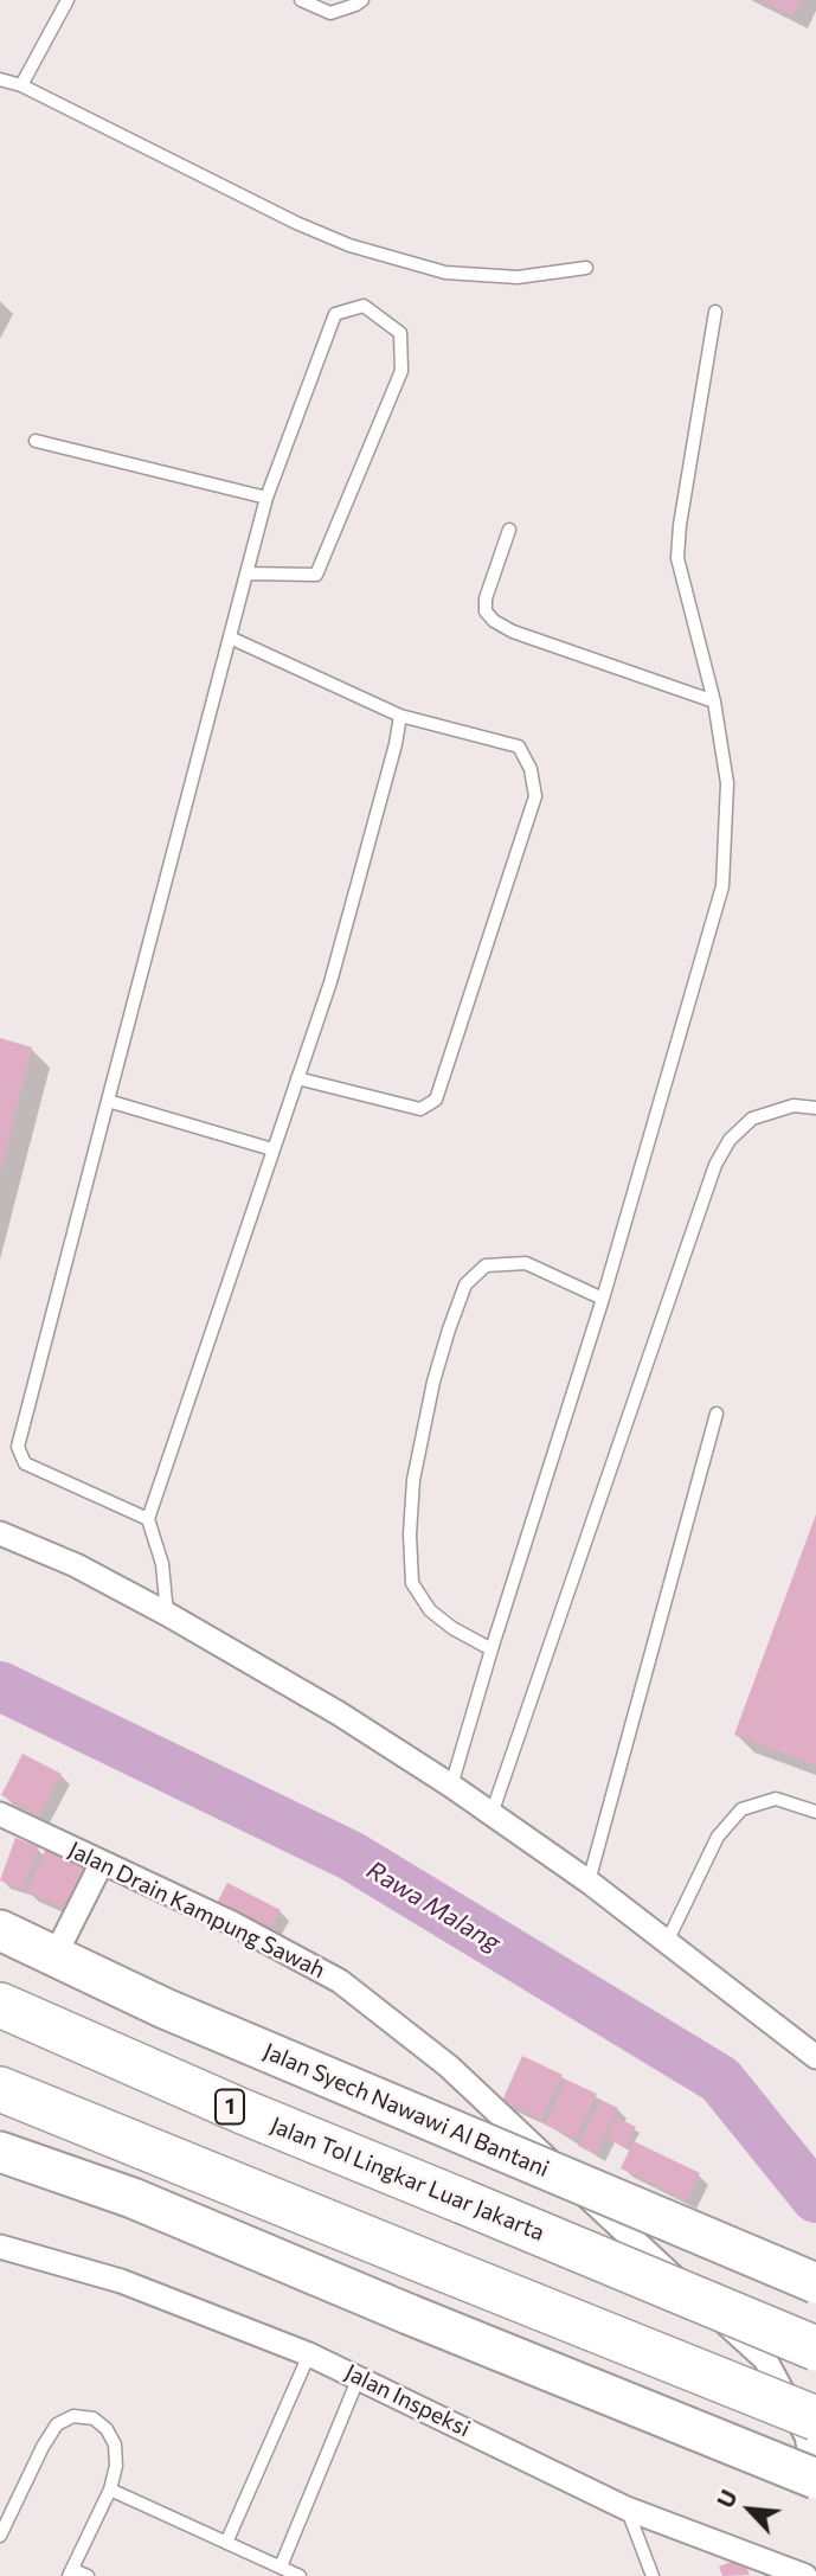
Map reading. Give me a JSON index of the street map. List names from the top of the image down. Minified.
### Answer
{"streets":{"highway":["1","Jalan Syech Nawawi Al Bantani","Jalan Tol Lingkar Luar Jakarta"],"street":["Jalan Drain Kampung Sawah","Jalan Inspeksi"]},"water":["Rawa Malang"],"north":"top left"}
